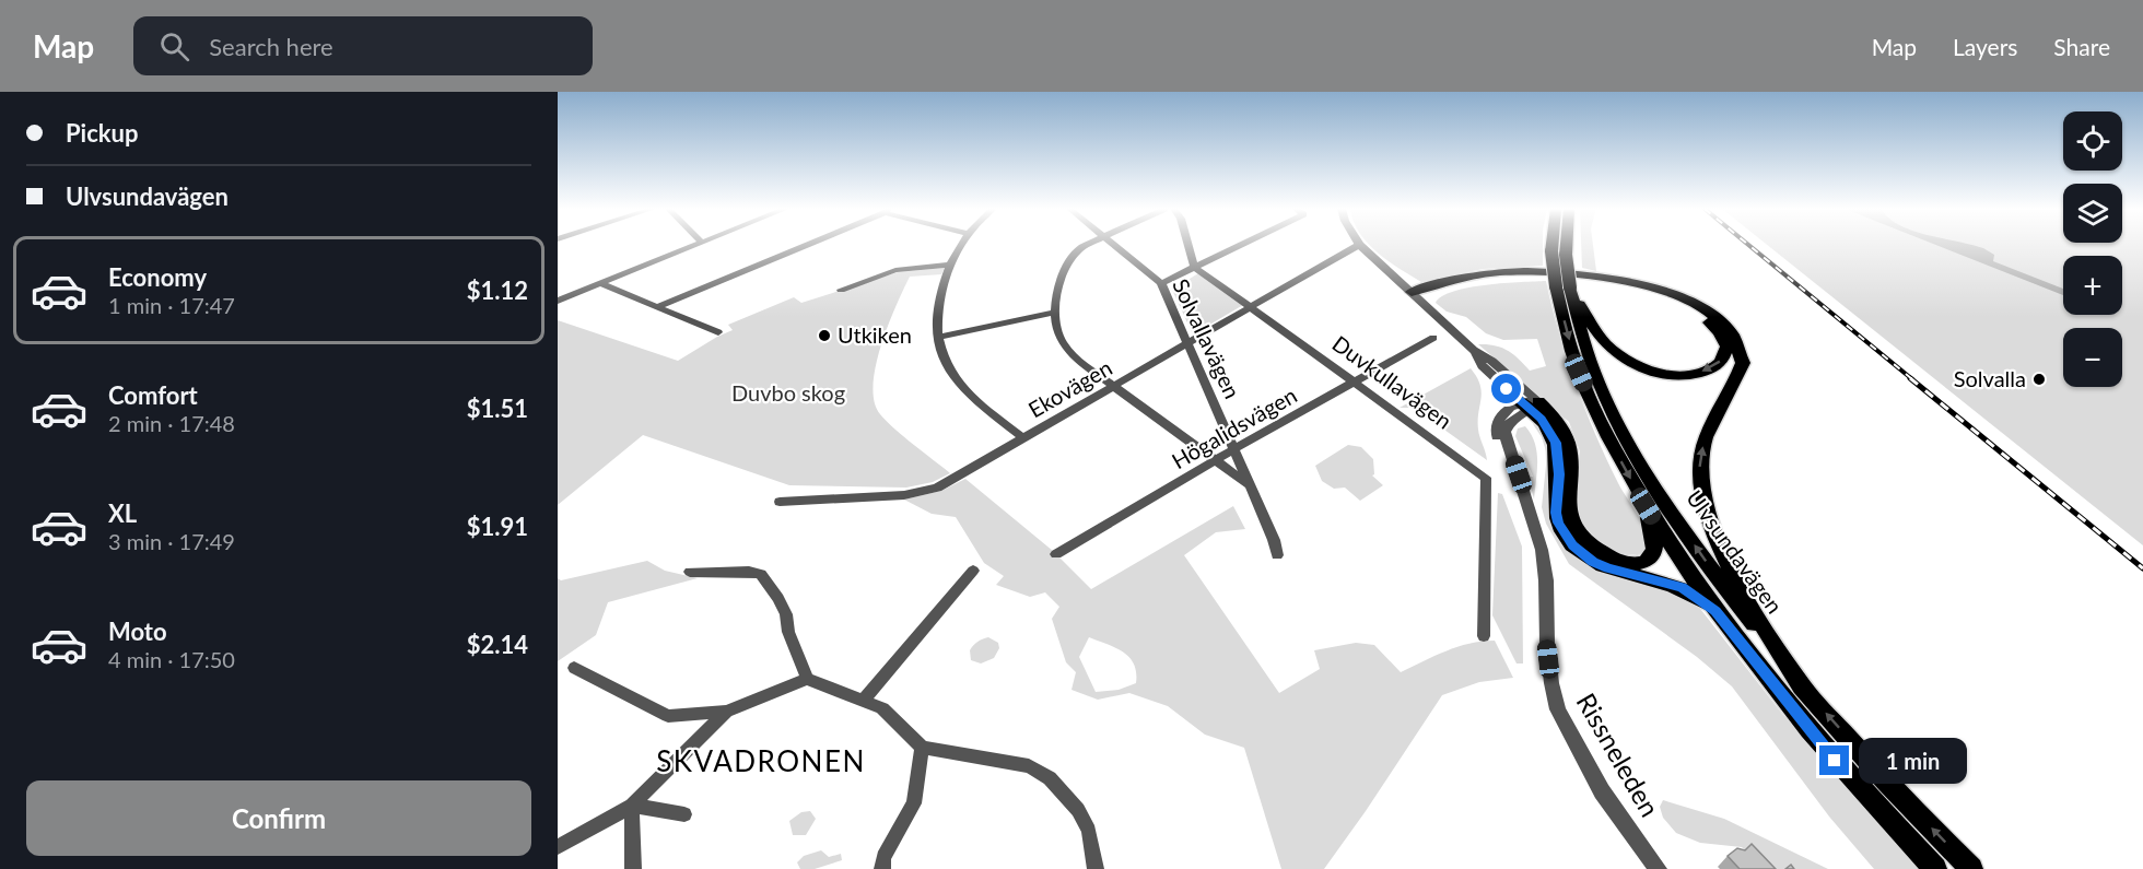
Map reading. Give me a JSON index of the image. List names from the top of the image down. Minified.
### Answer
{"streets":{"main road":["Ulvsundavägen"],"street":["Solvallavägen","Duvkullavägen","Ekovägen","Högalidsvägen","Rissneleden"]},"crossings":[["Solvallavägen","Ekovägen"],["Solvallavägen","Högalidsvägen"],["Duvkullavägen","Ekovägen"],["Duvkullavägen","Högalidsvägen"]],"districts":["SKVADRONEN"],"parks":["Duvbo skog"],"places":["Utkiken","Solvalla"],"page":{"header":"Map","search":"Search here","nav":["Map","Layers","Share"],"banner":["Pickup","Ulvsundavägen"],"map_buttons":["+","−"],"list":[{"name":"Economy","note":"1 min · 17:47","value":"$1.12"},{"name":"Comfort","note":"2 min · 17:48","value":"$1.51"},{"name":"XL","note":"3 min · 17:49","value":"$1.91"},{"name":"Moto","note":"4 min · 17:50","value":"$2.14"}],"bubble":"1 min","buttons":"Confirm"}}
